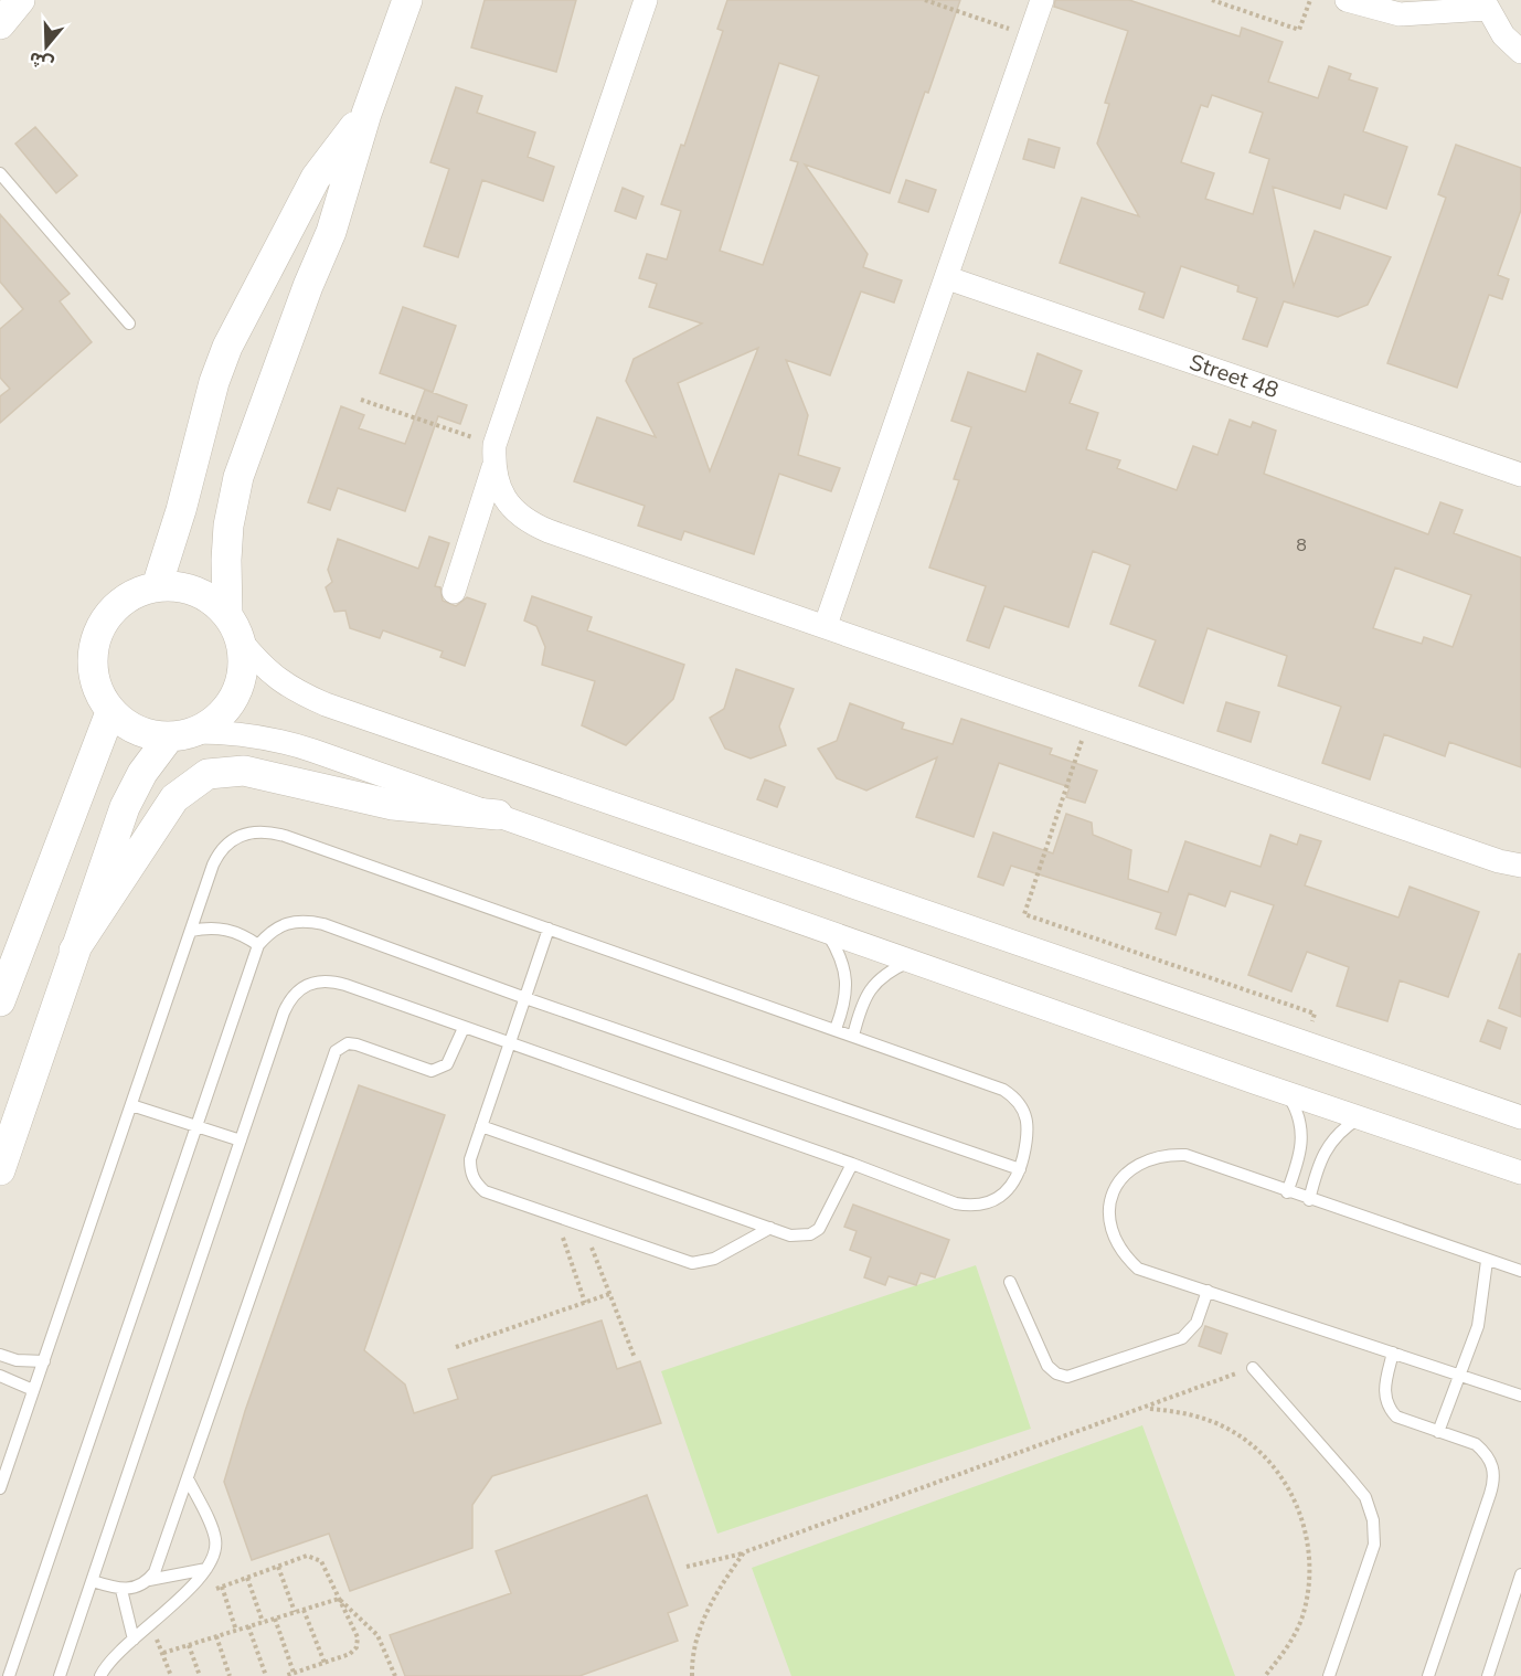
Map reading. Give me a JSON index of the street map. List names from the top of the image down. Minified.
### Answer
{"streets":{"street":["Street 48"]},"house_numbers":["8"],"north":"bottom"}
